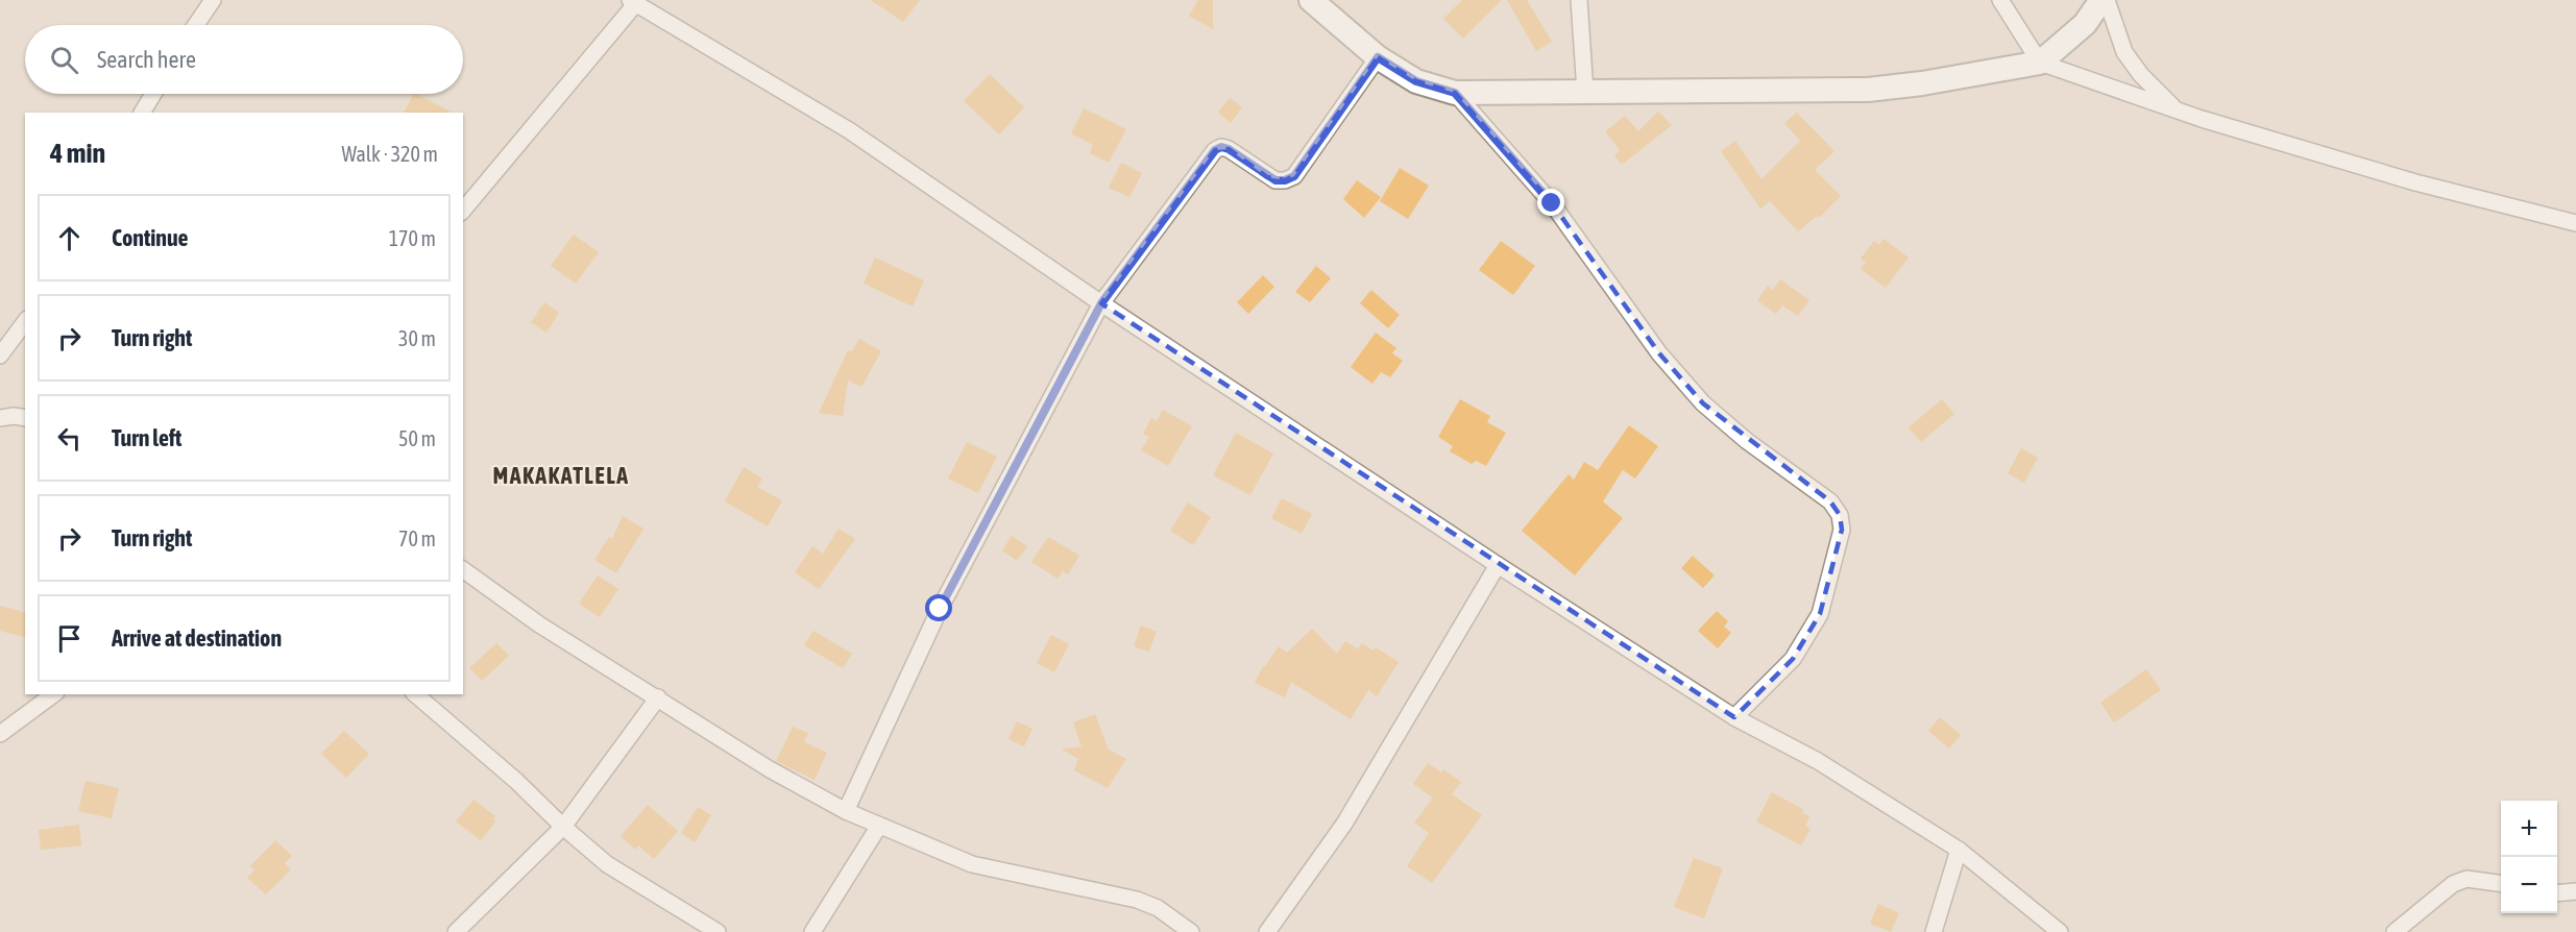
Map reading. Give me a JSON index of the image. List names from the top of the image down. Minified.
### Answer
{"districts":["MAKAKATLELA"],"page":{"search":"Search here","heading":["4 min","Walk · 320 m"],"list":[["Continue","170 m"],["Turn right","30 m"],["Turn left","50 m"],["Turn right","70 m"],"Arrive at destination"],"map_buttons":["+","−"]}}
